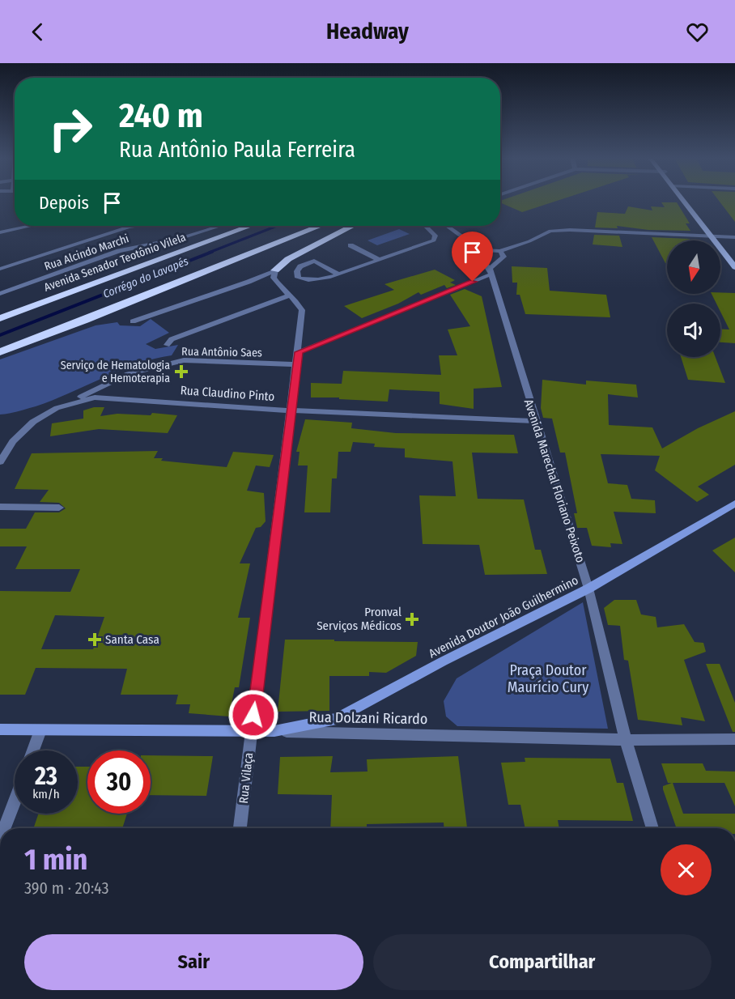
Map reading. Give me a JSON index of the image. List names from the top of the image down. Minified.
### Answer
{"streets":{"highway":["Avenida Senador Teotônio Vilela"],"main road":["Avenida Doutor João Guilhermino","Rua Dolzani Ricardo"],"street":["Rua Alcindo Marchi","Rua Antônio Saes","Rua Claudino Pinto","Avenida Marechal Floriano Peixoto","Rua Vilaça"]},"crossings":[["Rua Antônio Saes","Rua Claudino Pinto"],["Rua Antônio Saes","Rua Vilaça"],["Rua Claudino Pinto","Avenida Marechal Floriano Peixoto"],["Rua Claudino Pinto","Rua Vilaça"],["Avenida Marechal Floriano Peixoto","Avenida Doutor João Guilhermino"],["Avenida Marechal Floriano Peixoto","Rua Dolzani Ricardo"],["Avenida Doutor João Guilhermino","Rua Dolzani Ricardo"],["Rua Dolzani Ricardo","Rua Vilaça"]],"water":["Corrégo do Lavapés"],"parks":["Praça Doutor Maurício Cury"],"places":{"health":["Serviço de Hematologia e Hemoterapia","Pronval Serviços Médicos","Santa Casa"]},"north":"bottom","page":{"header":"Headway","turn":["240 m","Rua Antônio Paula Ferreira"],"then":"Depois","speed":"23 km/h","limit":"30","heading":["1 min","390 m · 20:43"],"buttons":["Sair","Compartilhar"]}}
